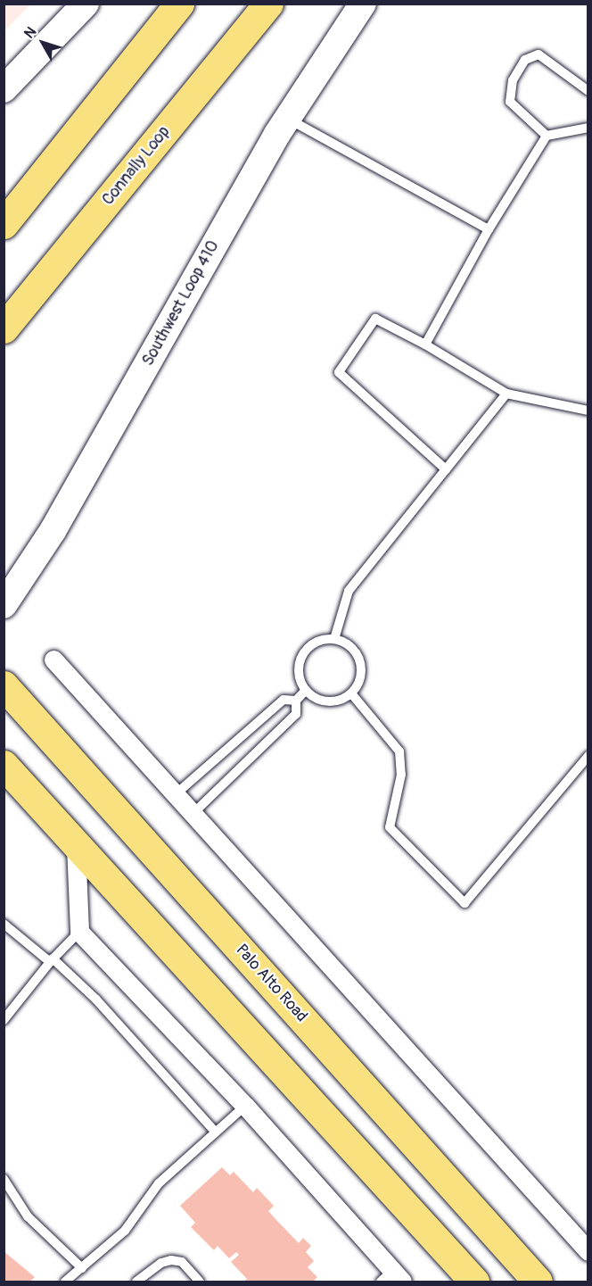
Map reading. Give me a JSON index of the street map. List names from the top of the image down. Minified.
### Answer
{"streets":{"main road":["Connally Loop","Southwest Loop 410","Palo Alto Road"]},"north":"top left"}
